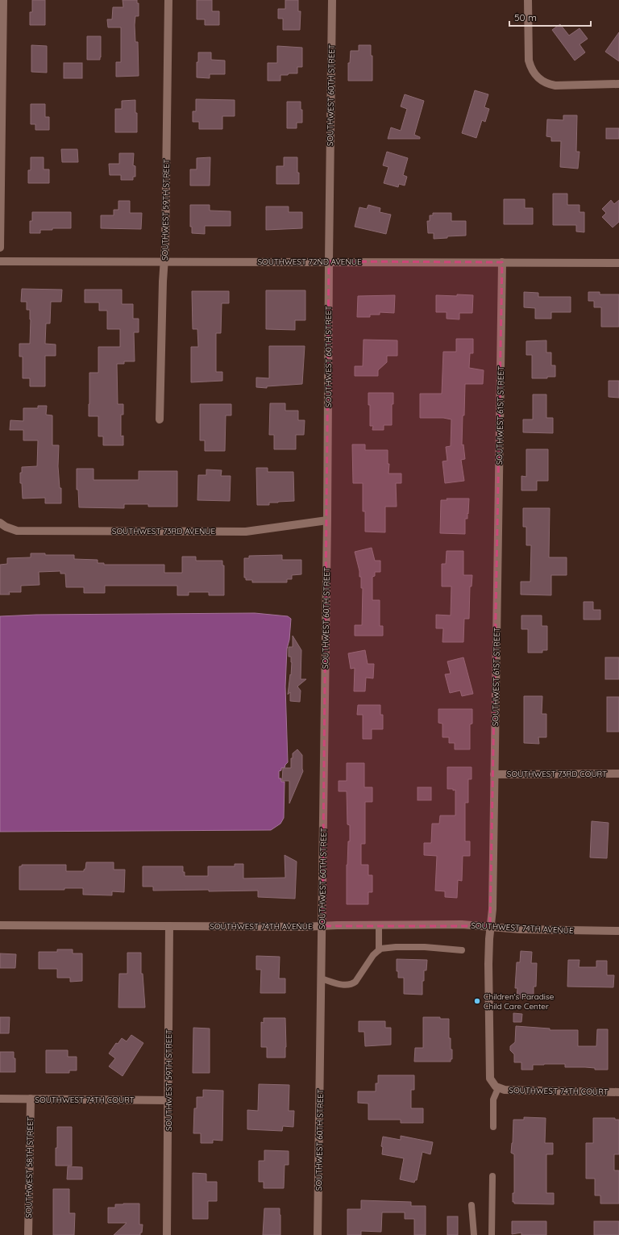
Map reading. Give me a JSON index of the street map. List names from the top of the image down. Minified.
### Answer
{"streets":{"street":["SOUTHWEST 60TH STREET","SOUTHWEST 59TH STREET","SOUTHWEST 72ND AVENUE","SOUTHWEST 61ST STREET","SOUTHWEST 73RD AVENUE","SOUTHWEST 73RD COURT","SOUTHWEST 74TH AVENUE","SOUTHWEST 74TH COURT","SOUTHWEST 58TH STREET"]},"crossings":[["SOUTHWEST 60TH STREET","SOUTHWEST 72ND AVENUE"],["SOUTHWEST 60TH STREET","SOUTHWEST 73RD AVENUE"],["SOUTHWEST 60TH STREET","SOUTHWEST 74TH AVENUE"],["SOUTHWEST 59TH STREET","SOUTHWEST 72ND AVENUE"],["SOUTHWEST 59TH STREET","SOUTHWEST 74TH AVENUE"],["SOUTHWEST 59TH STREET","SOUTHWEST 74TH COURT"],["SOUTHWEST 72ND AVENUE","SOUTHWEST 61ST STREET"],["SOUTHWEST 61ST STREET","SOUTHWEST 73RD COURT"],["SOUTHWEST 61ST STREET","SOUTHWEST 74TH AVENUE"],["SOUTHWEST 61ST STREET","SOUTHWEST 74TH COURT"],["SOUTHWEST 74TH COURT","SOUTHWEST 58TH STREET"]],"places":["Children's Paradise Child Care Center"],"scale_bar":"50 m"}
